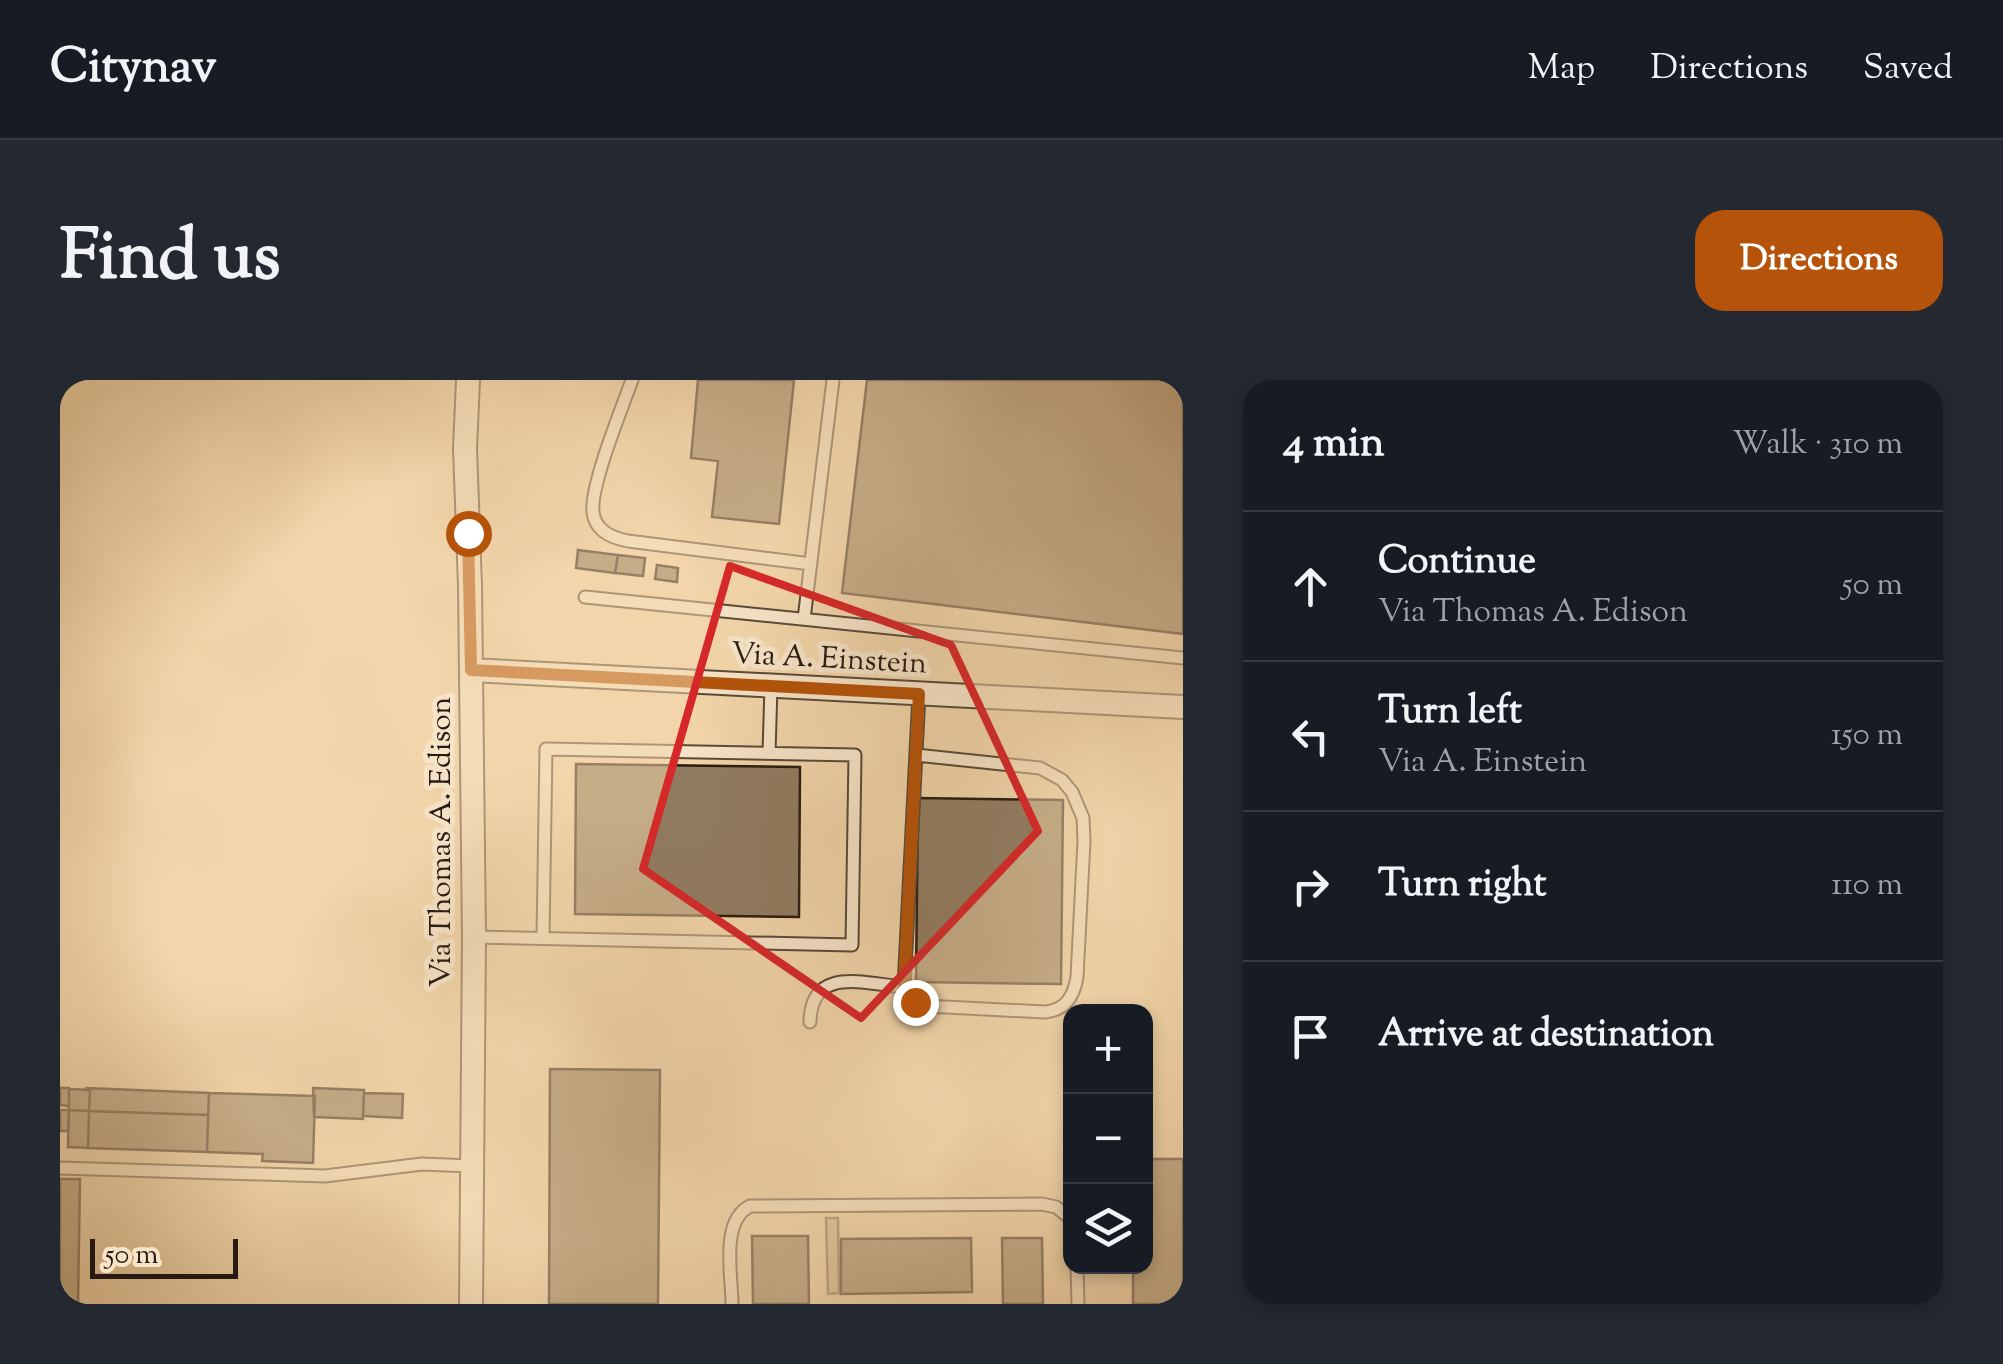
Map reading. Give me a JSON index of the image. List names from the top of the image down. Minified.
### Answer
{"streets":{"street":["Via A. Einstein","Via Thomas A. Edison"]},"crossings":[["Via A. Einstein","Via Thomas A. Edison"]],"scale_bar":"50 m","page":{"header":"Citynav","nav":["Map","Directions","Saved"],"title":"Find us","buttons":"Directions","heading":["4 min","Walk · 310 m"],"list":[["Continue","Via Thomas A. Edison","50 m"],["Turn left","Via A. Einstein","150 m"],["Turn right","110 m"],"Arrive at destination"],"map_buttons":["+","−"],"scale":"50 m"}}
